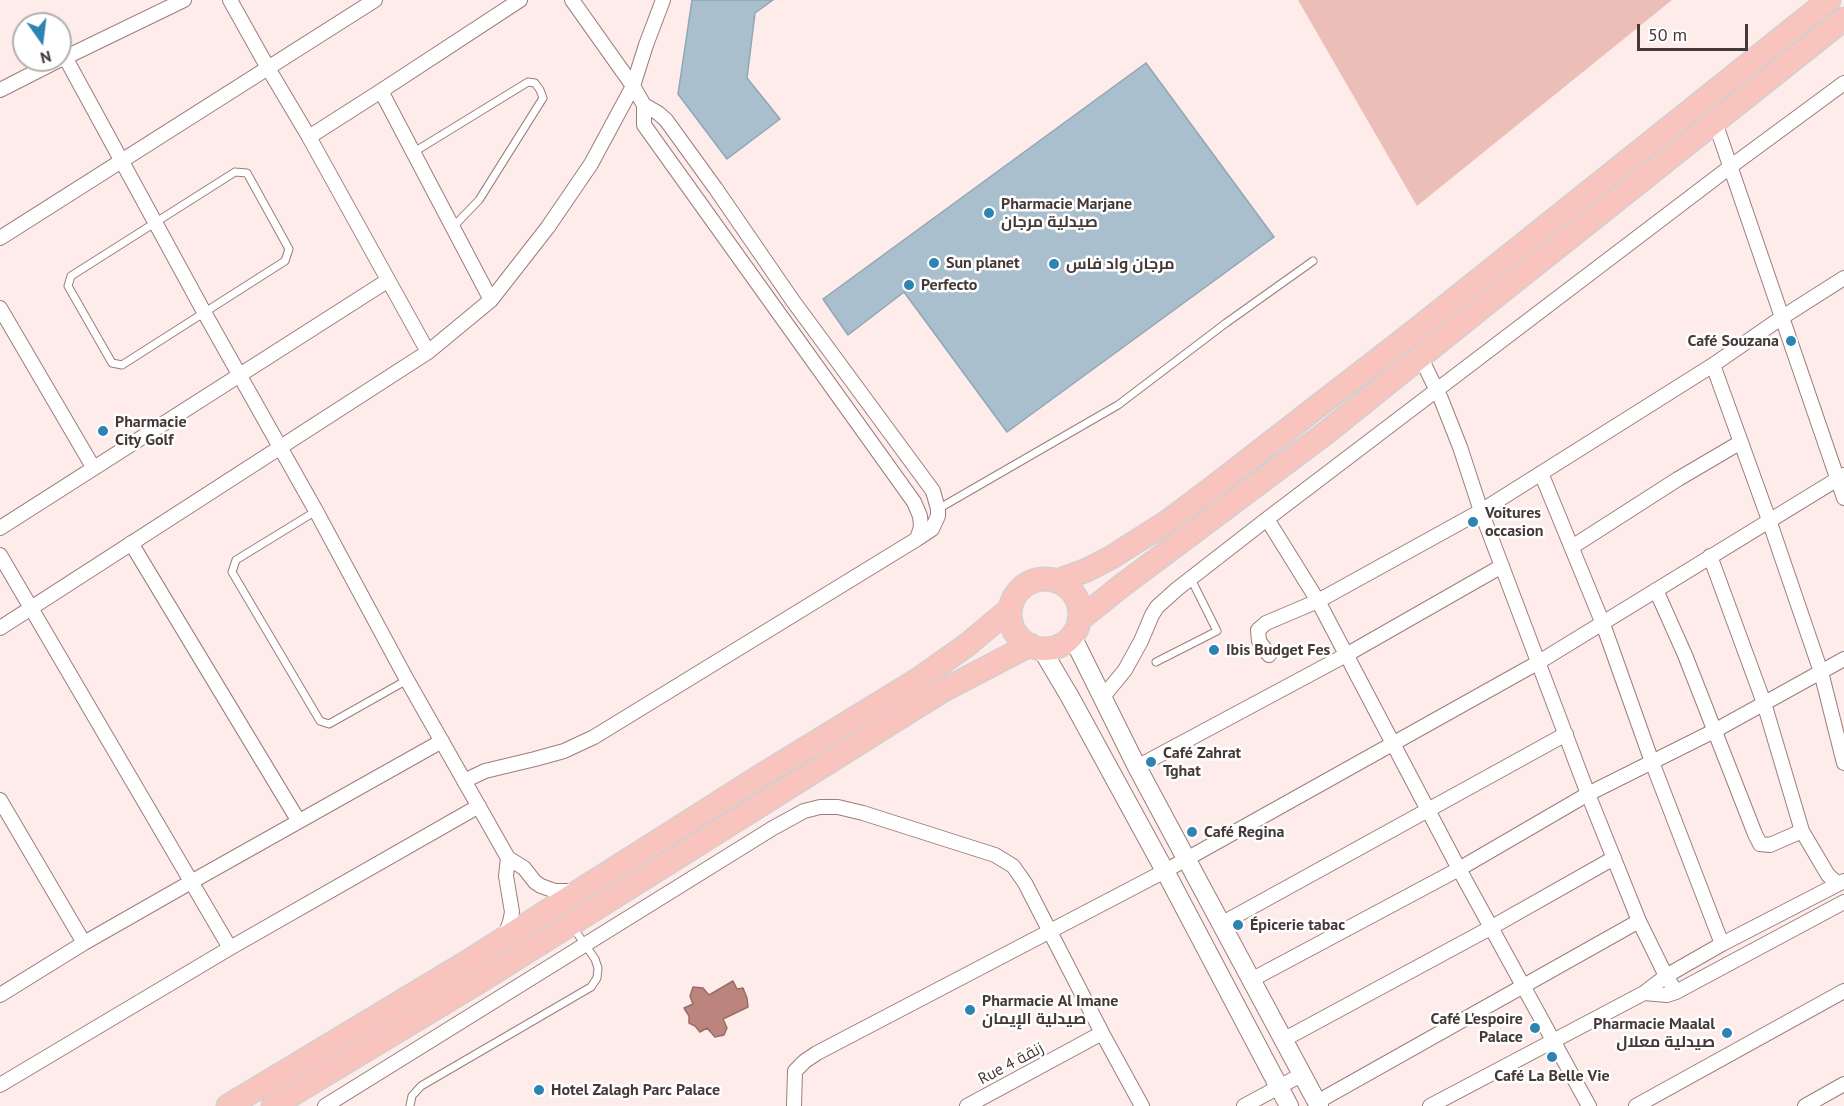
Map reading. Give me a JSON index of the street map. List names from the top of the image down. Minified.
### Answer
{"streets":{"street":["Rue 4 زنقة"]},"places":["Pharmacie Marjane صيدلية مرجان","Sun planet","مرجان واد فاس","Perfecto","Café Souzana","Pharmacie City Golf","Voitures occasion","Ibis Budget Fes","Café Zahrat Tghat","Café Regina","Épicerie tabac","Pharmacie Al Imane صيدلية الإيمان","Café L'espoire Palace","Pharmacie Maalal صيدلية معلال","Café La Belle Vie","Hotel Zalagh Parc Palace"],"scale_bar":"50 m","north":"bottom"}
